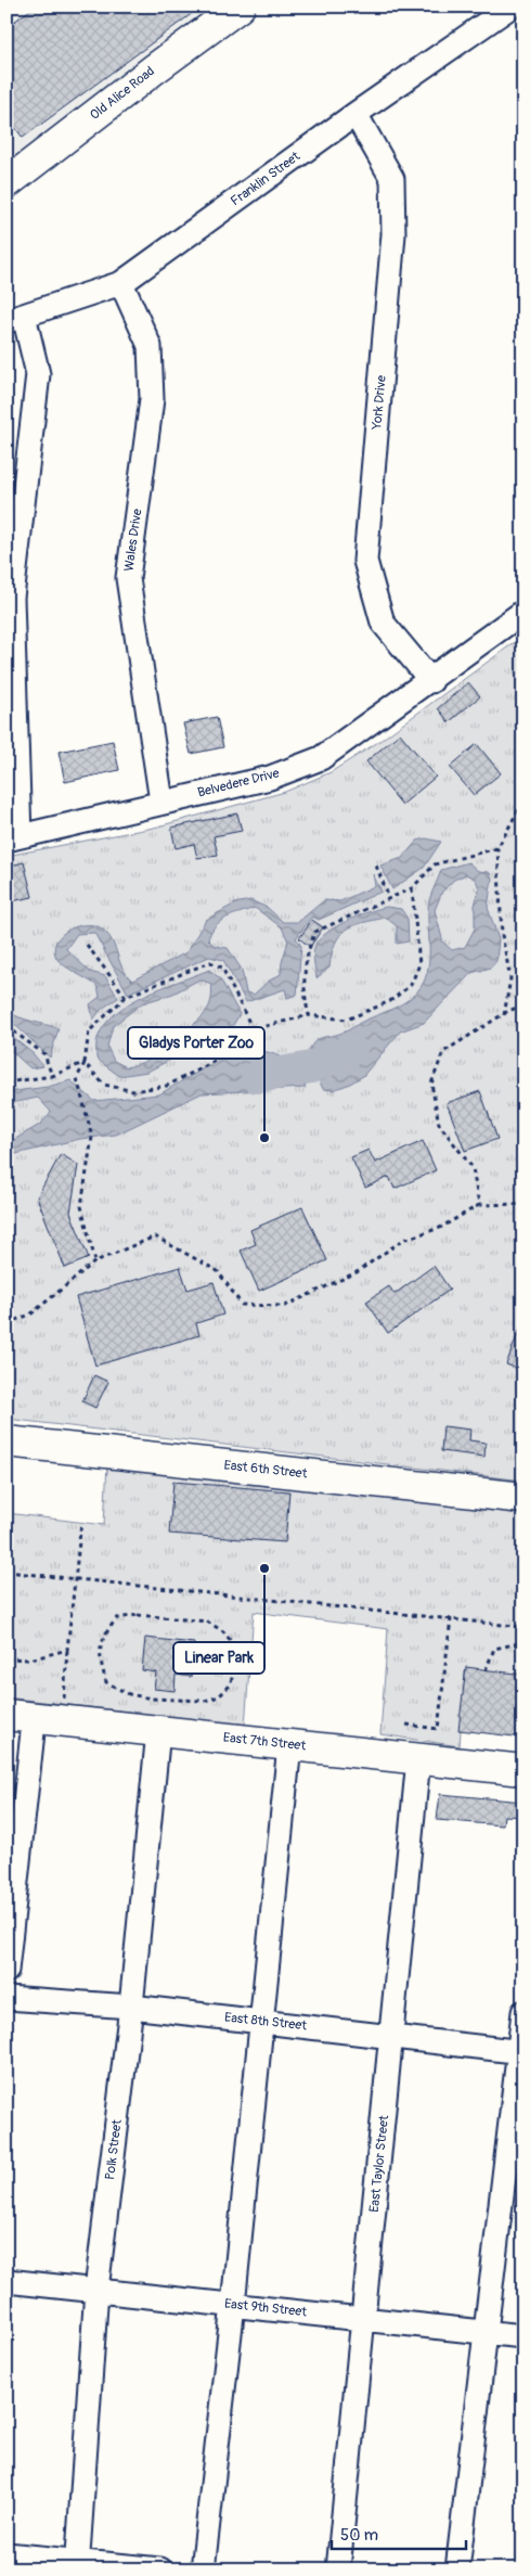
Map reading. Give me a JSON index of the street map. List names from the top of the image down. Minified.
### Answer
{"streets":{"main road":["Old Alice Road","East 6th Street","East 7th Street"],"street":["Franklin Street","York Drive","Wales Drive","Belvedere Drive","East 8th Street","Polk Street","East Taylor Street","East 9th Street"]},"crossings":[["Franklin Street","York Drive"],["Franklin Street","Wales Drive"],["York Drive","Belvedere Drive"],["Wales Drive","Belvedere Drive"],["East 7th Street","Polk Street"],["East 7th Street","East Taylor Street"],["East 8th Street","Polk Street"],["East 8th Street","East Taylor Street"],["Polk Street","East 9th Street"],["East Taylor Street","East 9th Street"]],"places":["Gladys Porter Zoo","Linear Park"],"scale_bar":"50 m"}
